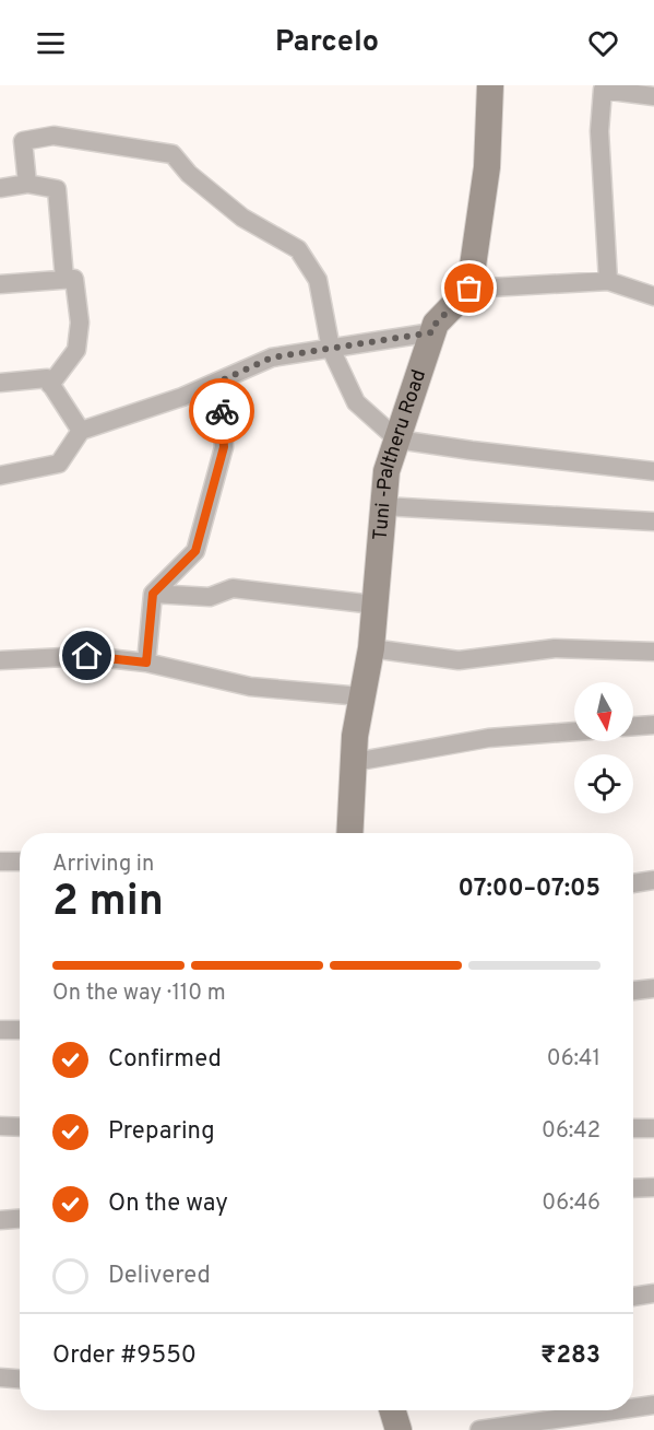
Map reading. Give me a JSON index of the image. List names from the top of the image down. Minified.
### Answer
{"streets":{"street":["Tuni -Paltheru Road"]},"north":"bottom","page":{"header":"Parcelo","heading":["2 min","Arriving in","07:00–07:05"],"panel":["Order #9550","₹283"],"bar":"On the way · 110 m","list":[["Confirmed","06:41"],["Preparing","06:42"],["On the way","06:46"],"Delivered"]}}
